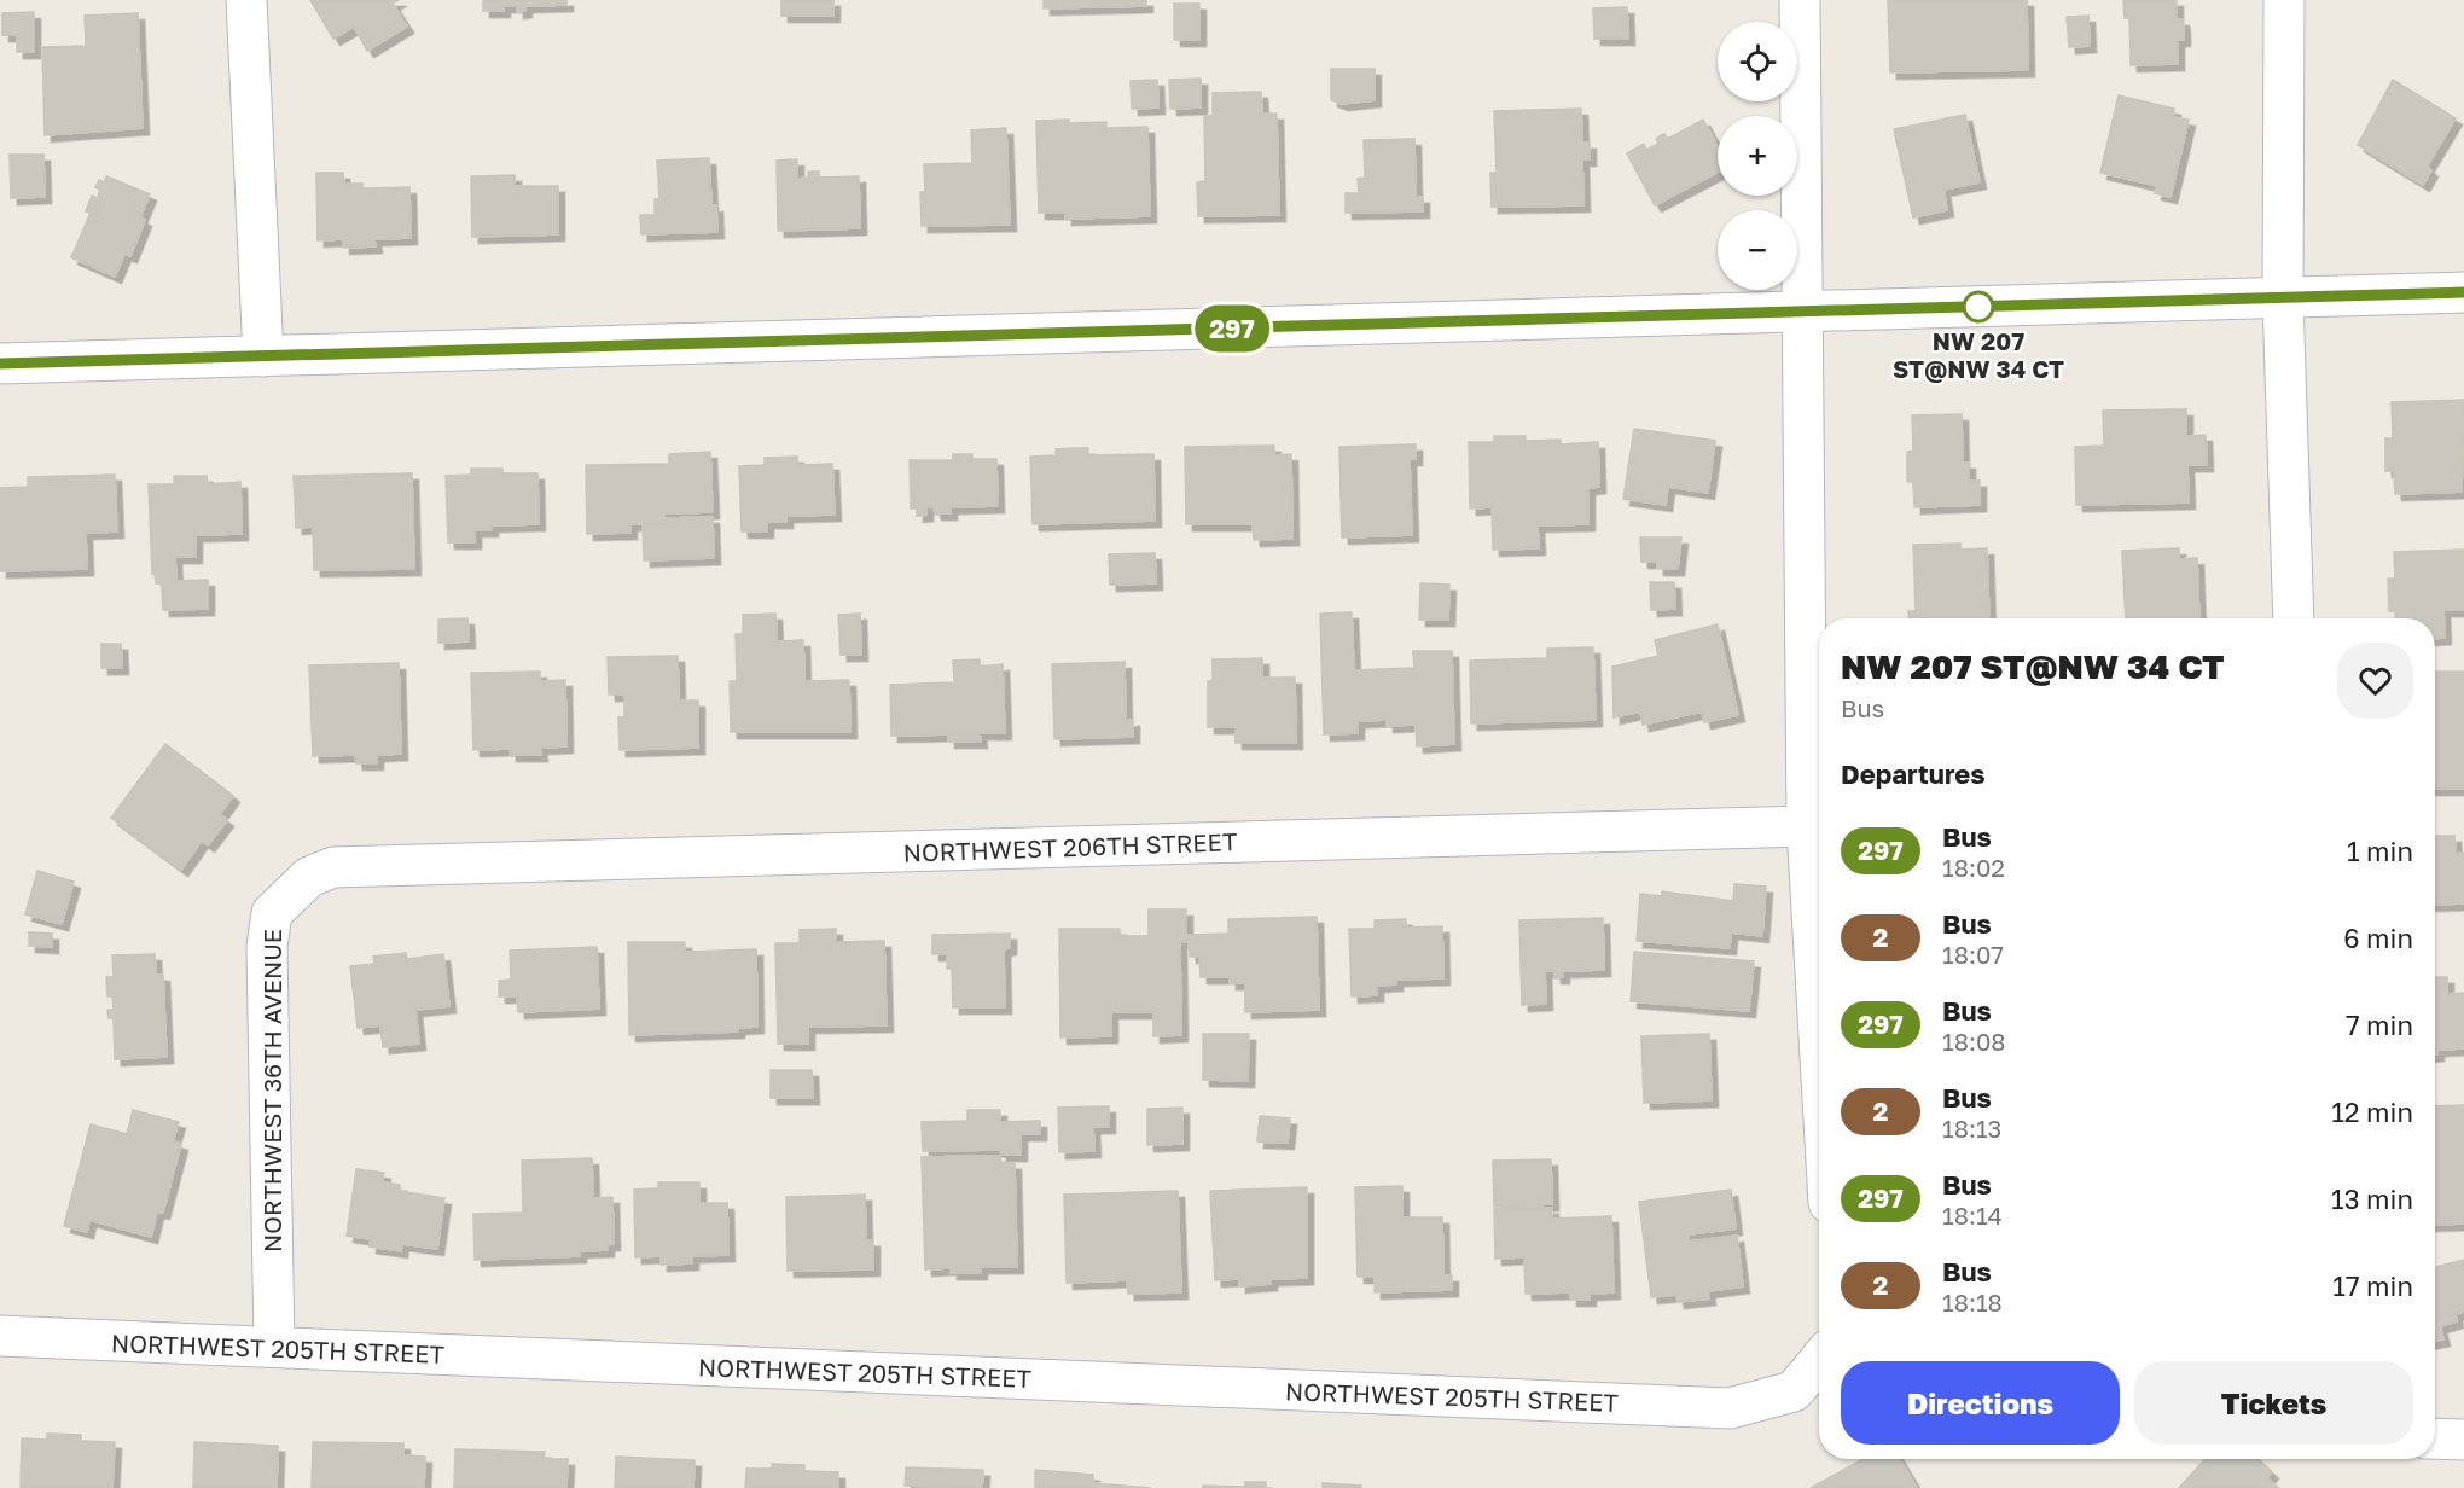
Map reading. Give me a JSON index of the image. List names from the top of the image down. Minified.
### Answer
{"streets":{"street":["NORTHWEST 206TH STREET","NORTHWEST 36TH AVENUE","NORTHWEST 205TH STREET"]},"crossings":[["NORTHWEST 206TH STREET","NORTHWEST 36TH AVENUE"],["NORTHWEST 36TH AVENUE","NORTHWEST 205TH STREET"]],"places":["NW 207 ST@NW 34 CT"],"lines":["bus line 297"],"page":{"on_map":"297","map_buttons":["+","−"],"heading":[["NW 207 ST@NW 34 CT","Bus"],"Departures"],"list":[{"mark":"297","name":"Bus","note":"18:02","value":"1 min"},{"mark":"2","name":"Bus","note":"18:07","value":"6 min"},{"mark":"297","name":"Bus","note":"18:08","value":"7 min"},{"mark":"2","name":"Bus","note":"18:13","value":"12 min"},{"mark":"297","name":"Bus","note":"18:14","value":"13 min"},{"mark":"2","name":"Bus","note":"18:18","value":"17 min"}],"buttons":["Directions","Tickets"]}}
